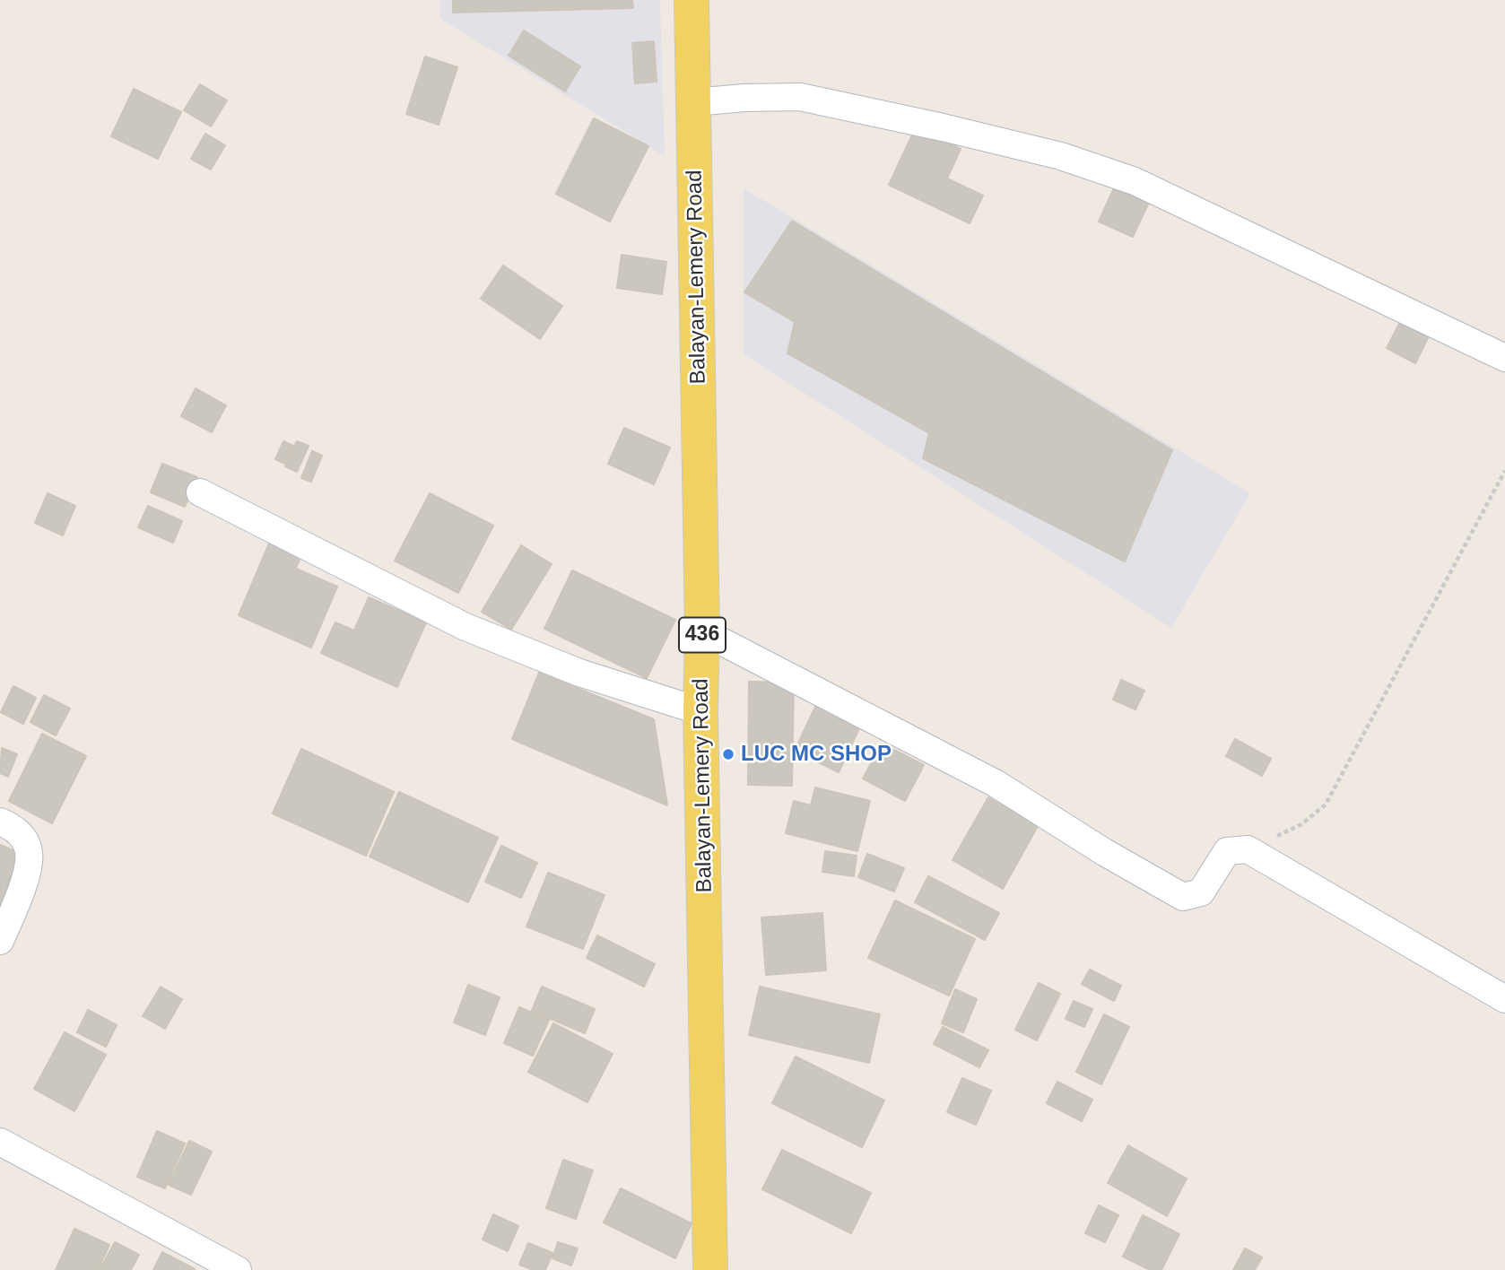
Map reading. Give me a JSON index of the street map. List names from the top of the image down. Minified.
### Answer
{"streets":{"main road":["Balayan-Lemery Road","436"]},"places":["LUC MC SHOP"]}
